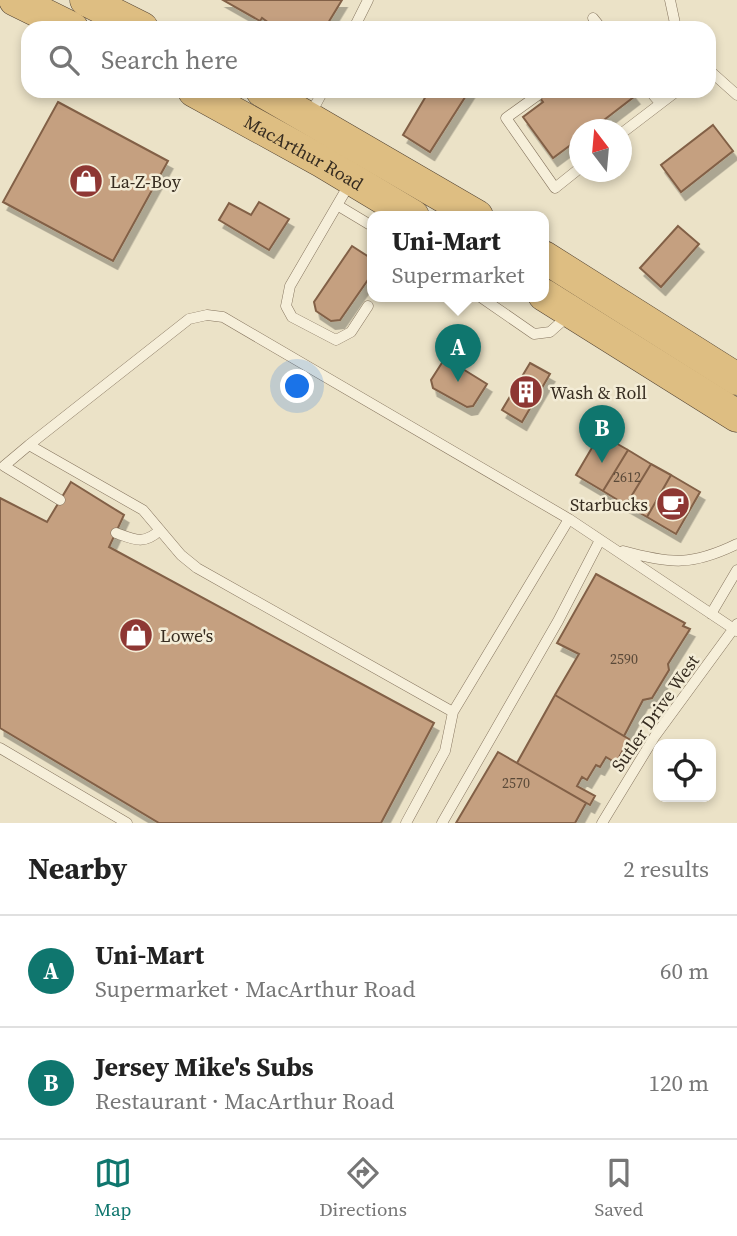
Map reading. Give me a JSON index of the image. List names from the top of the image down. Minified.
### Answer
{"streets":{"highway":["MacArthur Road"],"lane":["Sutler Drive West"]},"places":{"shop":["La-Z-Boy","Lowe's"],"building":["Wash & Roll"],"cafe":["Starbucks"]},"house_numbers":["2612","2590","2570"],"north":"top","page":{"search":"Search here","popup":["Uni-Mart","Supermarket"],"pins":["A","B"],"heading":["Nearby","2 results"],"list":[{"mark":"A","name":"Uni-Mart","note":"Supermarket · MacArthur Road","value":"60 m"},{"mark":"B","name":"Jersey Mike's Subs","note":"Restaurant · MacArthur Road","value":"120 m"}],"nav":["Map","Directions","Saved"]}}
